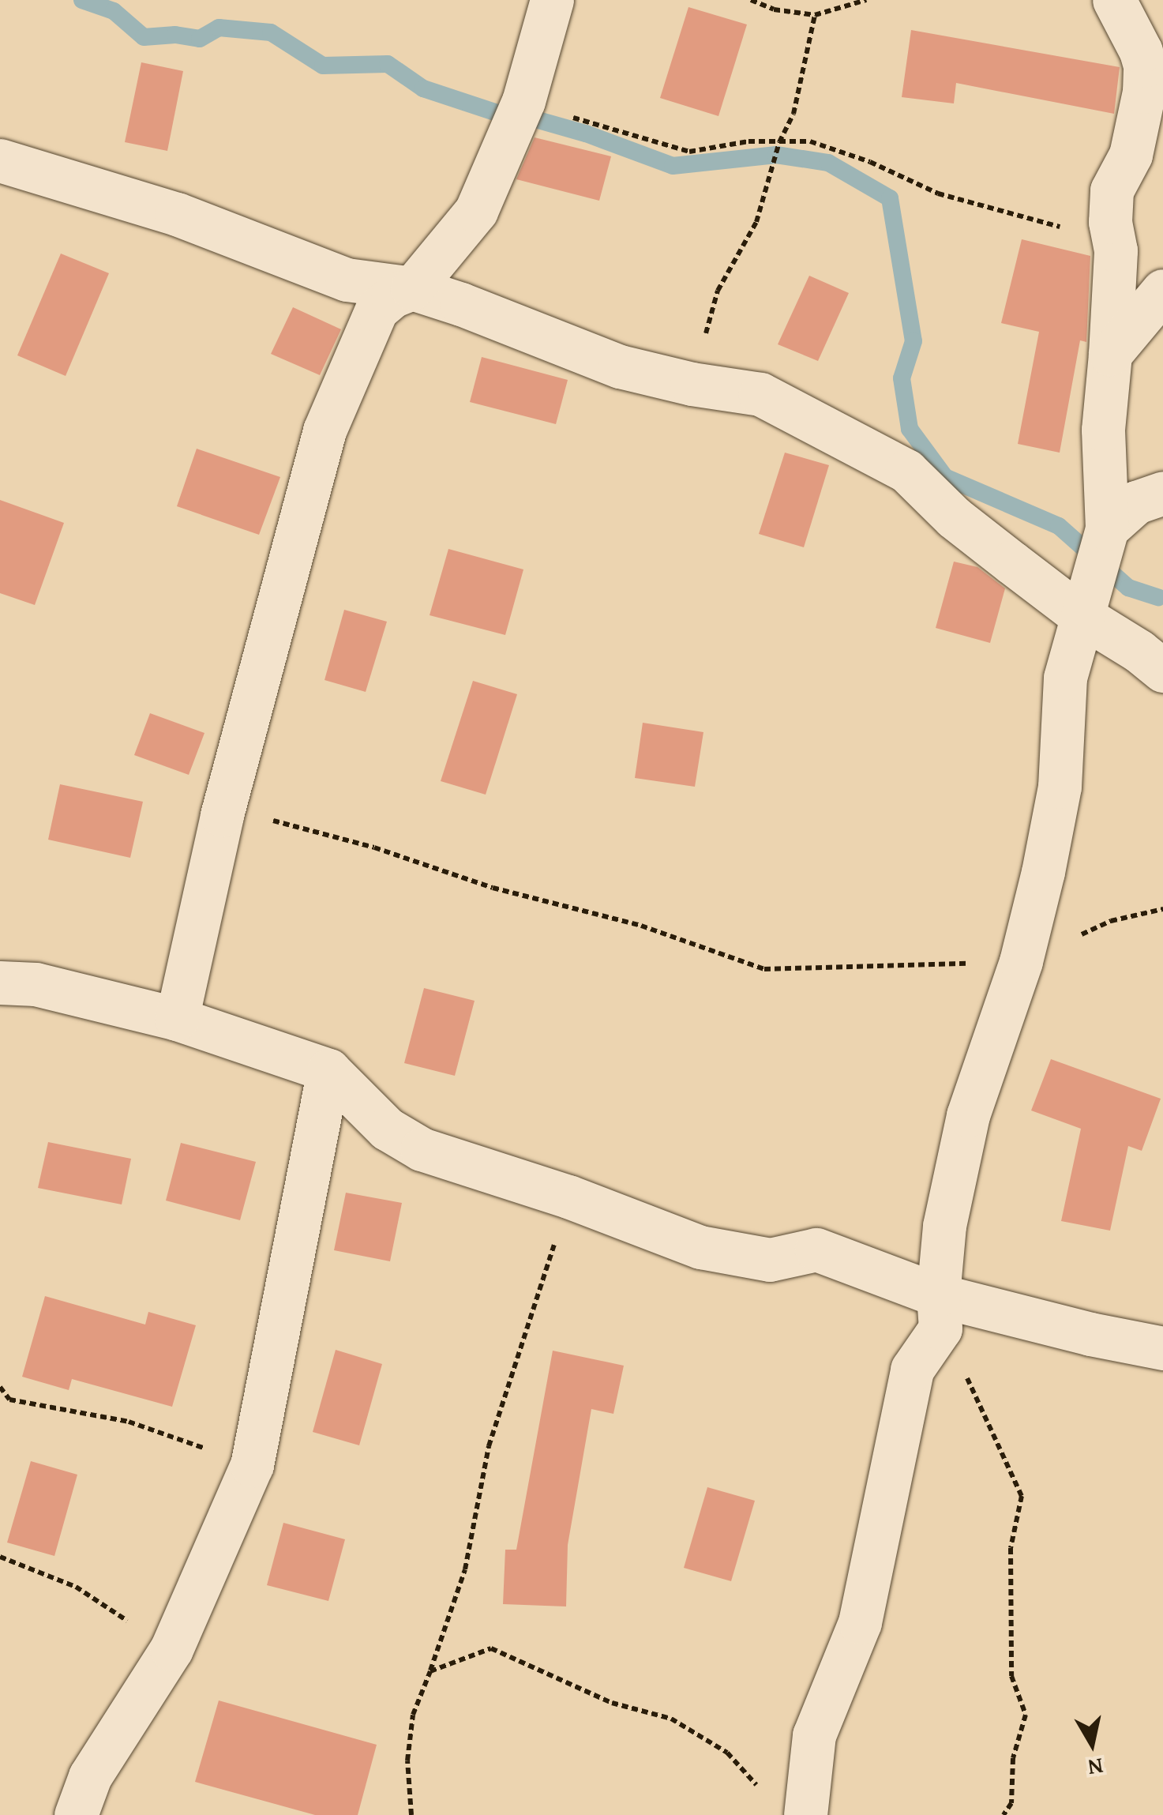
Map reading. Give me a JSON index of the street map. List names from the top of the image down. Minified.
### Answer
{"north":"bottom"}
